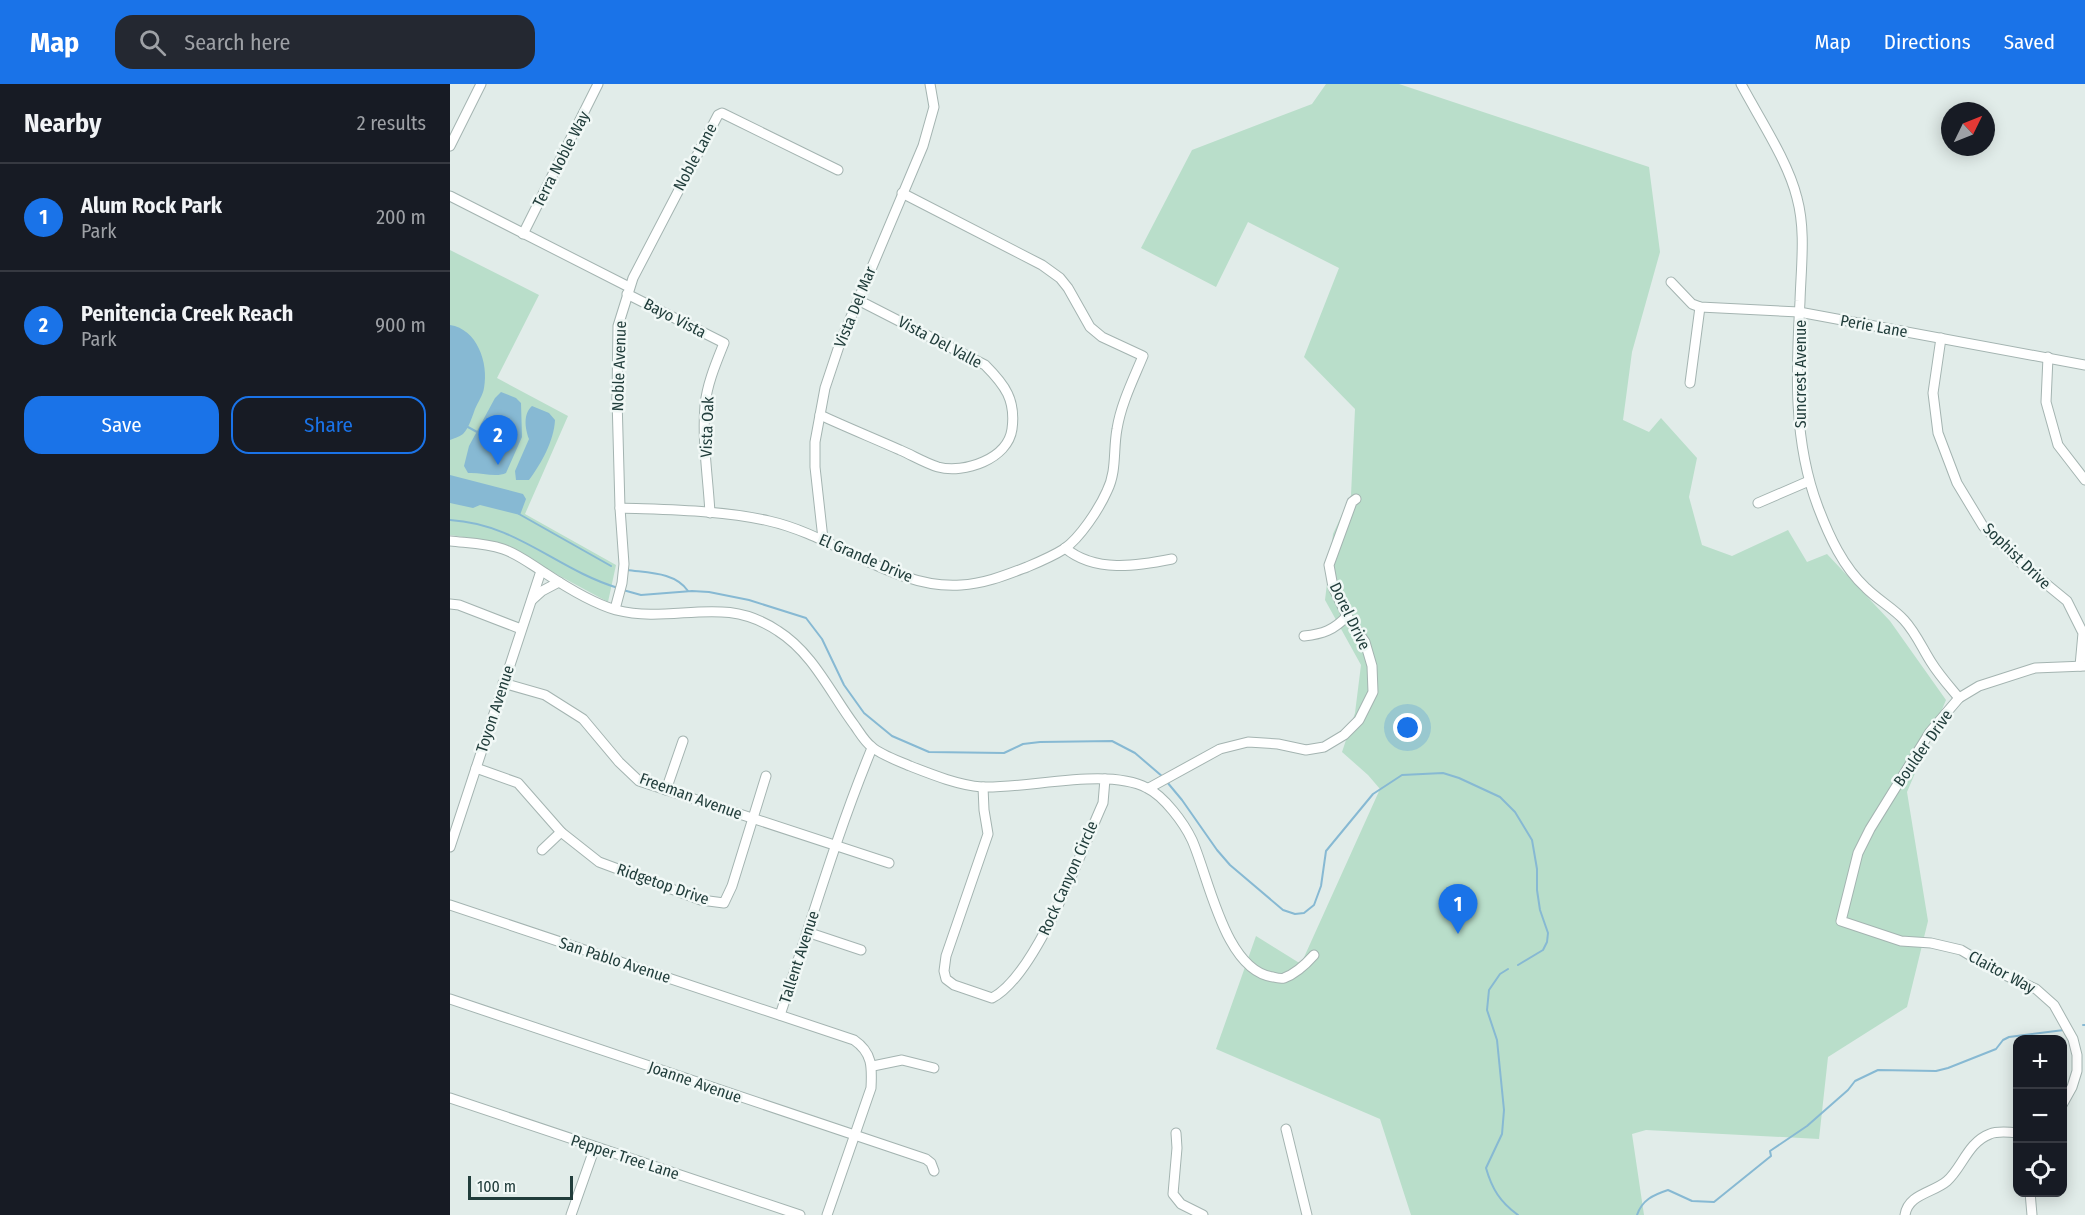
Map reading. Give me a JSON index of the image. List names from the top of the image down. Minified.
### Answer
{"streets":{"street":["Noble Lane","Terra Noble Way","Vista Del Mar","Bayo Vista","Perie Lane","Vista Del Valle","Noble Avenue","Suncrest Avenue","Vista Oak","Sophist Drive","El Grande Drive","Dorel Drive","Toyon Avenue","Boulder Drive","Freeman Avenue","Rock Canyon Circle","Ridgetop Drive","Tallent Avenue","San Pablo Avenue","Claitor Way","Joanne Avenue","Pepper Tree Lane"]},"crossings":[["Noble Lane","Bayo Vista"],["Noble Lane","Noble Avenue"],["Vista Del Mar","Vista Del Valle"],["Vista Del Mar","El Grande Drive"],["Bayo Vista","Noble Avenue"],["Bayo Vista","Vista Oak"],["Perie Lane","Suncrest Avenue"],["Perie Lane","Sophist Drive"],["Noble Avenue","El Grande Drive"],["Suncrest Avenue","Boulder Drive"],["Vista Oak","El Grande Drive"],["Sophist Drive","Boulder Drive"],["Toyon Avenue","Freeman Avenue"],["Toyon Avenue","Ridgetop Drive"],["Boulder Drive","Claitor Way"],["Freeman Avenue","Ridgetop Drive"],["Freeman Avenue","Tallent Avenue"],["Tallent Avenue","San Pablo Avenue"]],"scale_bar":"100 m","north":"top right","page":{"header":"Map","search":"Search here","nav":["Map","Directions","Saved"],"heading":["Nearby","2 results"],"list":[{"mark":"1","name":"Alum Rock Park","note":"Park","value":"200 m"},{"mark":"2","name":"Penitencia Creek Reach","note":"Park","value":"900 m"}],"buttons":["Save","Share"],"pins":["2","1"],"map_buttons":["+","−"],"scale":"100 m"}}
